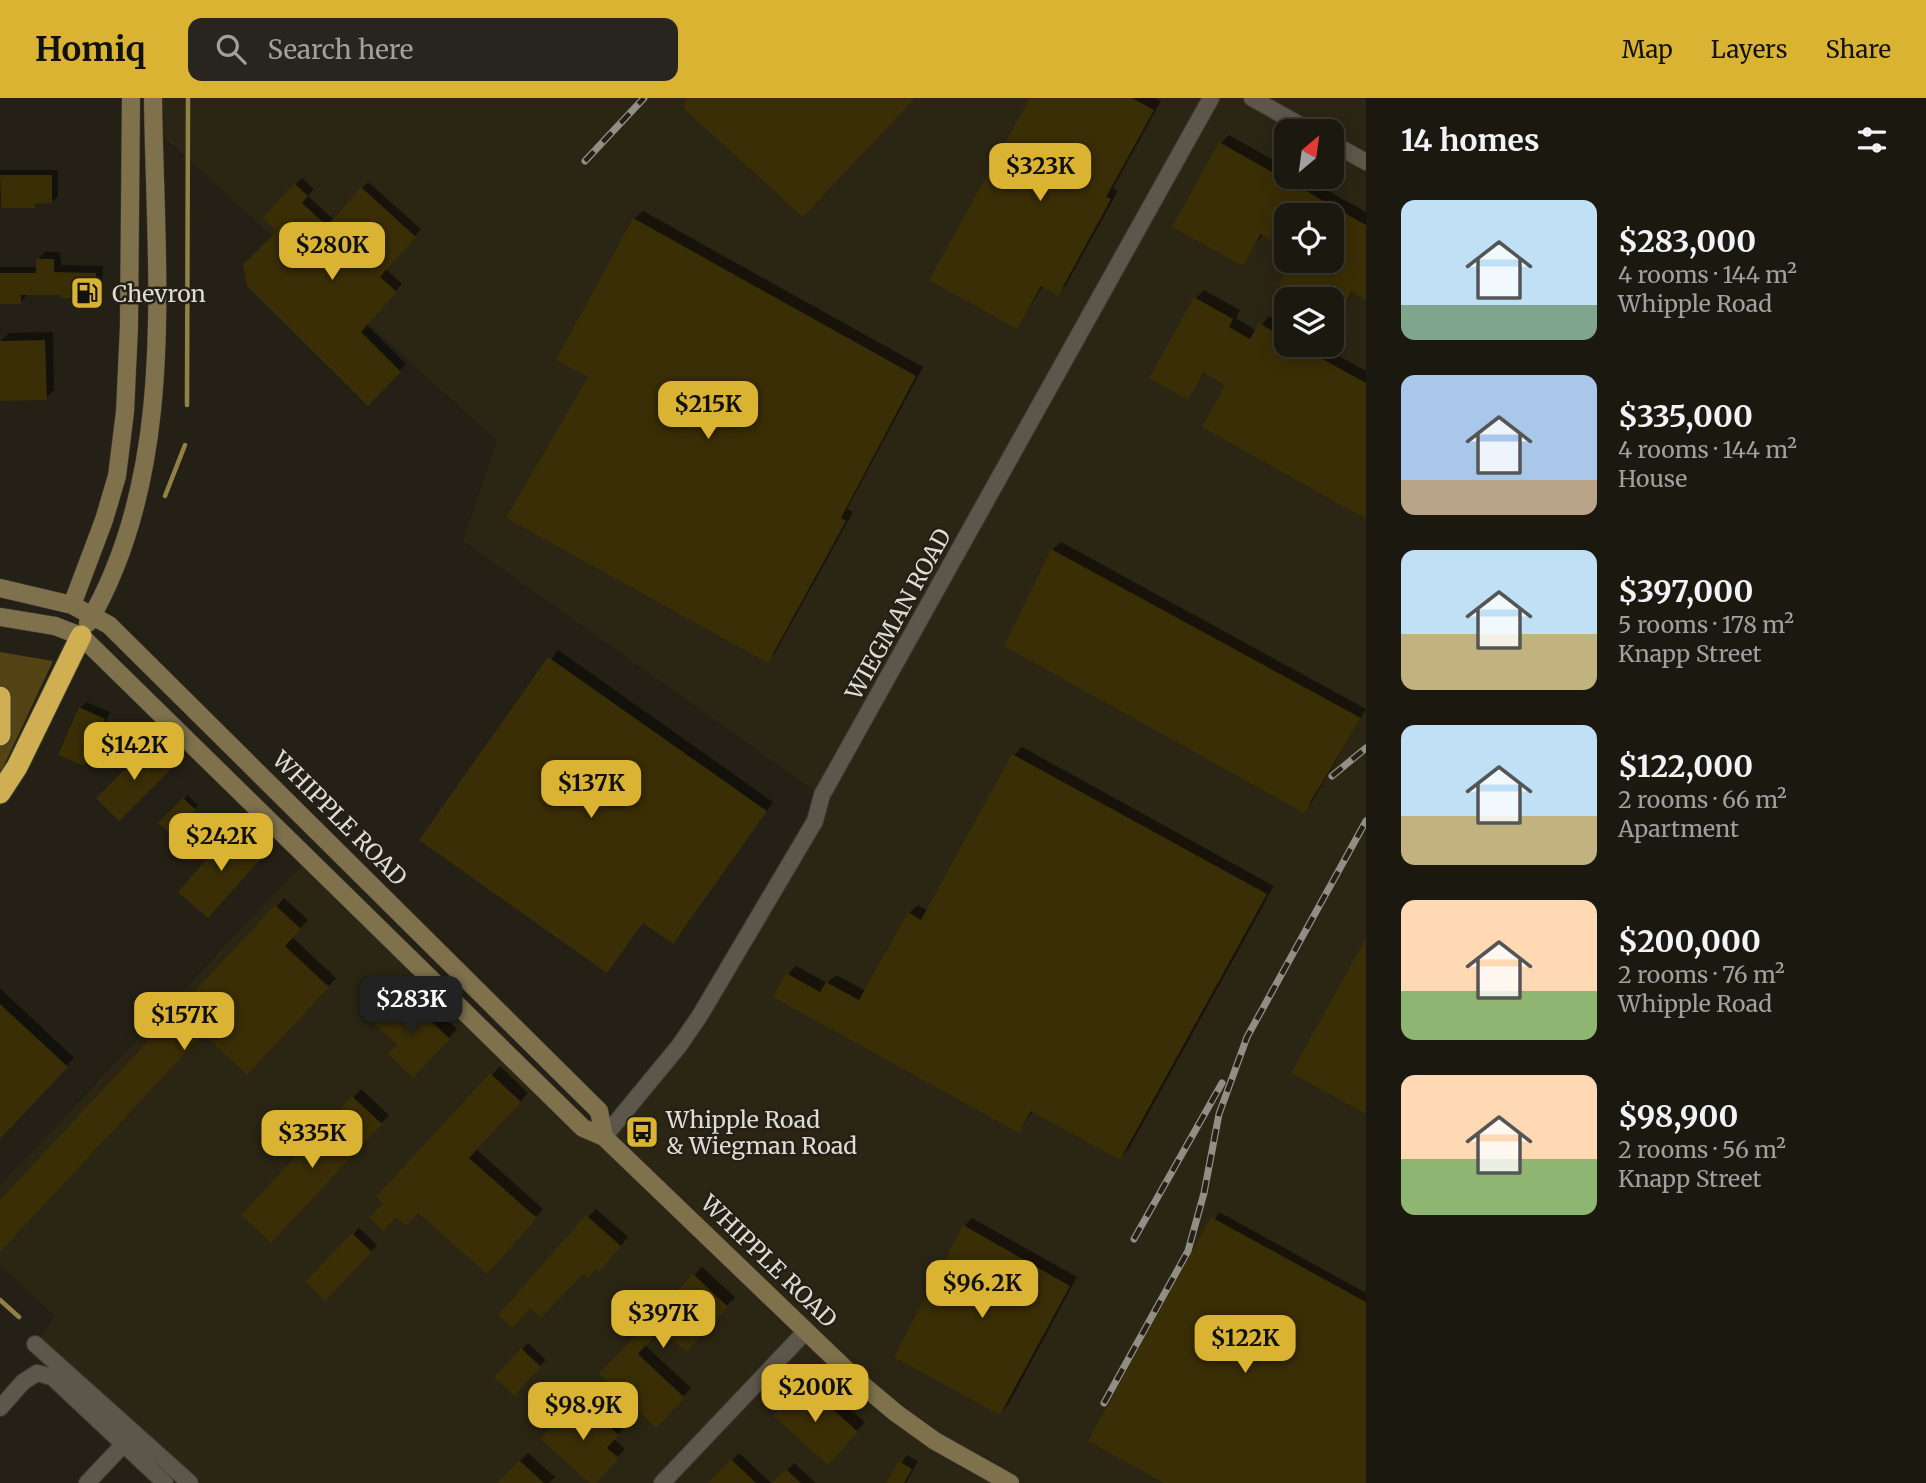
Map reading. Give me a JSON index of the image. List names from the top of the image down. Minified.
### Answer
{"streets":{"main road":["WHIPPLE ROAD"],"street":["WIEGMAN ROAD"]},"crossings":[["WIEGMAN ROAD","WHIPPLE ROAD"]],"places":{"fuel station":["Chevron"],"bus stop":["Whipple Road & Wiegman Road"]},"north":"top right","page":{"header":"Homiq","search":"Search here","nav":["Map","Layers","Share"],"heading":"14 homes","price":["$323K","$280K","$215K","$142K","$137K","$242K","$283K","$157K","$335K","$96.2K","$397K","$122K","$200K","$98.9K"],"list":[{"name":"$283,000","note":"4 rooms · 144 m² · Whipple Road"},{"name":"$335,000","note":"4 rooms · 144 m² · House"},{"name":"$397,000","note":"5 rooms · 178 m² · Knapp Street"},{"name":"$122,000","note":"2 rooms · 66 m² · Apartment"},{"name":"$200,000","note":"2 rooms · 76 m² · Whipple Road"},{"name":"$98,900","note":"2 rooms · 56 m² · Knapp Street"}]}}
